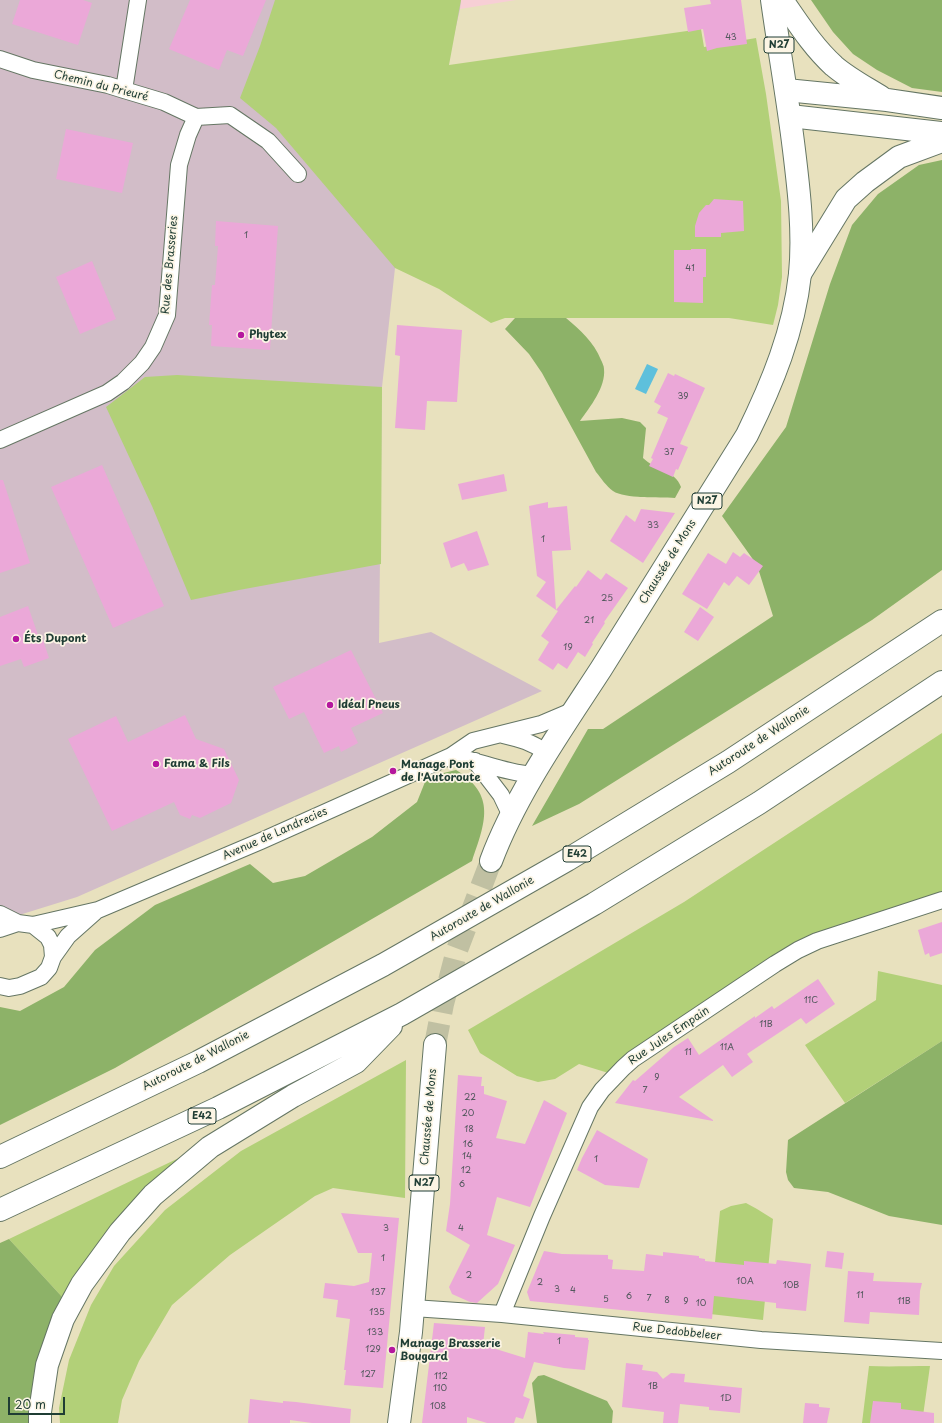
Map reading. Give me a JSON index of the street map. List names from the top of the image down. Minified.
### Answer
{"streets":{"main road":["N27","Chaussée de Mons","Autoroute de Wallonie","E42"],"street":["Chemin du Prieuré","Rue des Brasseries","Avenue de Landrecies","Rue Jules Empain","Rue Dedobbeleer"]},"crossings":[["N27","Chaussée de Mons"],["N27","Avenue de Landrecies"],["N27","Rue Dedobbeleer"],["Chemin du Prieuré","Rue des Brasseries"],["Chaussée de Mons","Avenue de Landrecies"],["Chaussée de Mons","Rue Dedobbeleer"],["Rue Jules Empain","Rue Dedobbeleer"]],"places":["Phytex","Éts Dupont","Idéal Pneus","Fama & Fils","Manage Pont de l'Autoroute","Manage Brasserie Bougard"],"house_numbers":["43","1","41","39","37","33","1","25","21","19","11C","11B","11A","11","9","7","22","20","18","16","14","1","12","6","3","4","1","2","10A","2","10B","3","4","137","11","6","7","5","8","9","11B","10","135","133","1","129","127","112","1B","110","1D","108"],"scale_bar":"20 m"}
